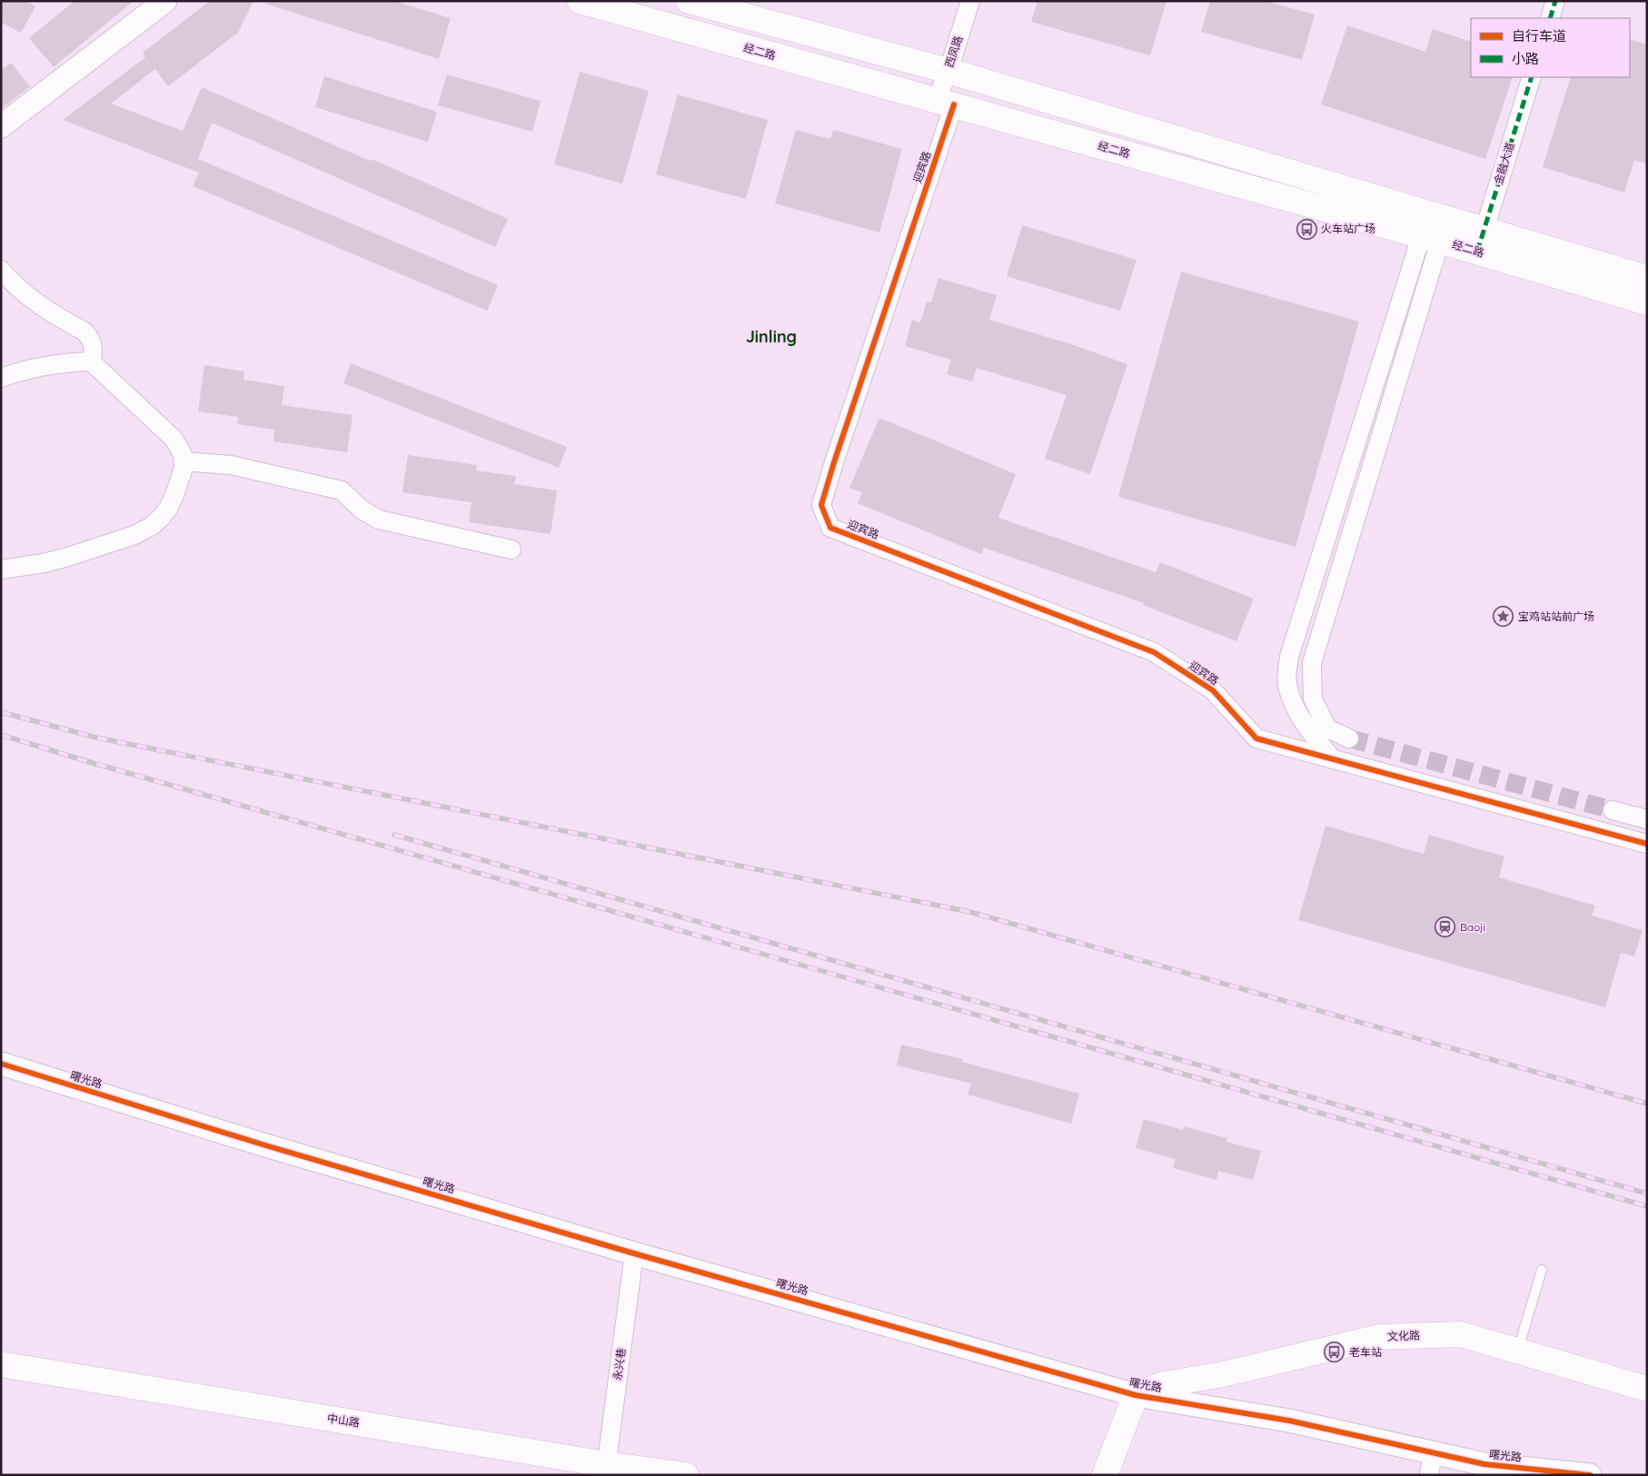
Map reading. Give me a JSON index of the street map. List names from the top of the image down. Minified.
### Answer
{"streets":{"main road":["经二路","文化路","中山路"],"street":["西凤路","金融大道","迎宾路","曙光路","永兴巷"]},"crossings":[["经二路","西凤路"],["经二路","金融大道"],["经二路","迎宾路"],["西凤路","迎宾路"],["曙光路","文化路"],["曙光路","永兴巷"],["永兴巷","中山路"]],"districts":["Jinling"],"places":{"bus stop":["火车站广场","老车站"],"place":["宝鸡站站前广场"],"station":["Baoji"]},"legend":["自行车道","小路"]}
